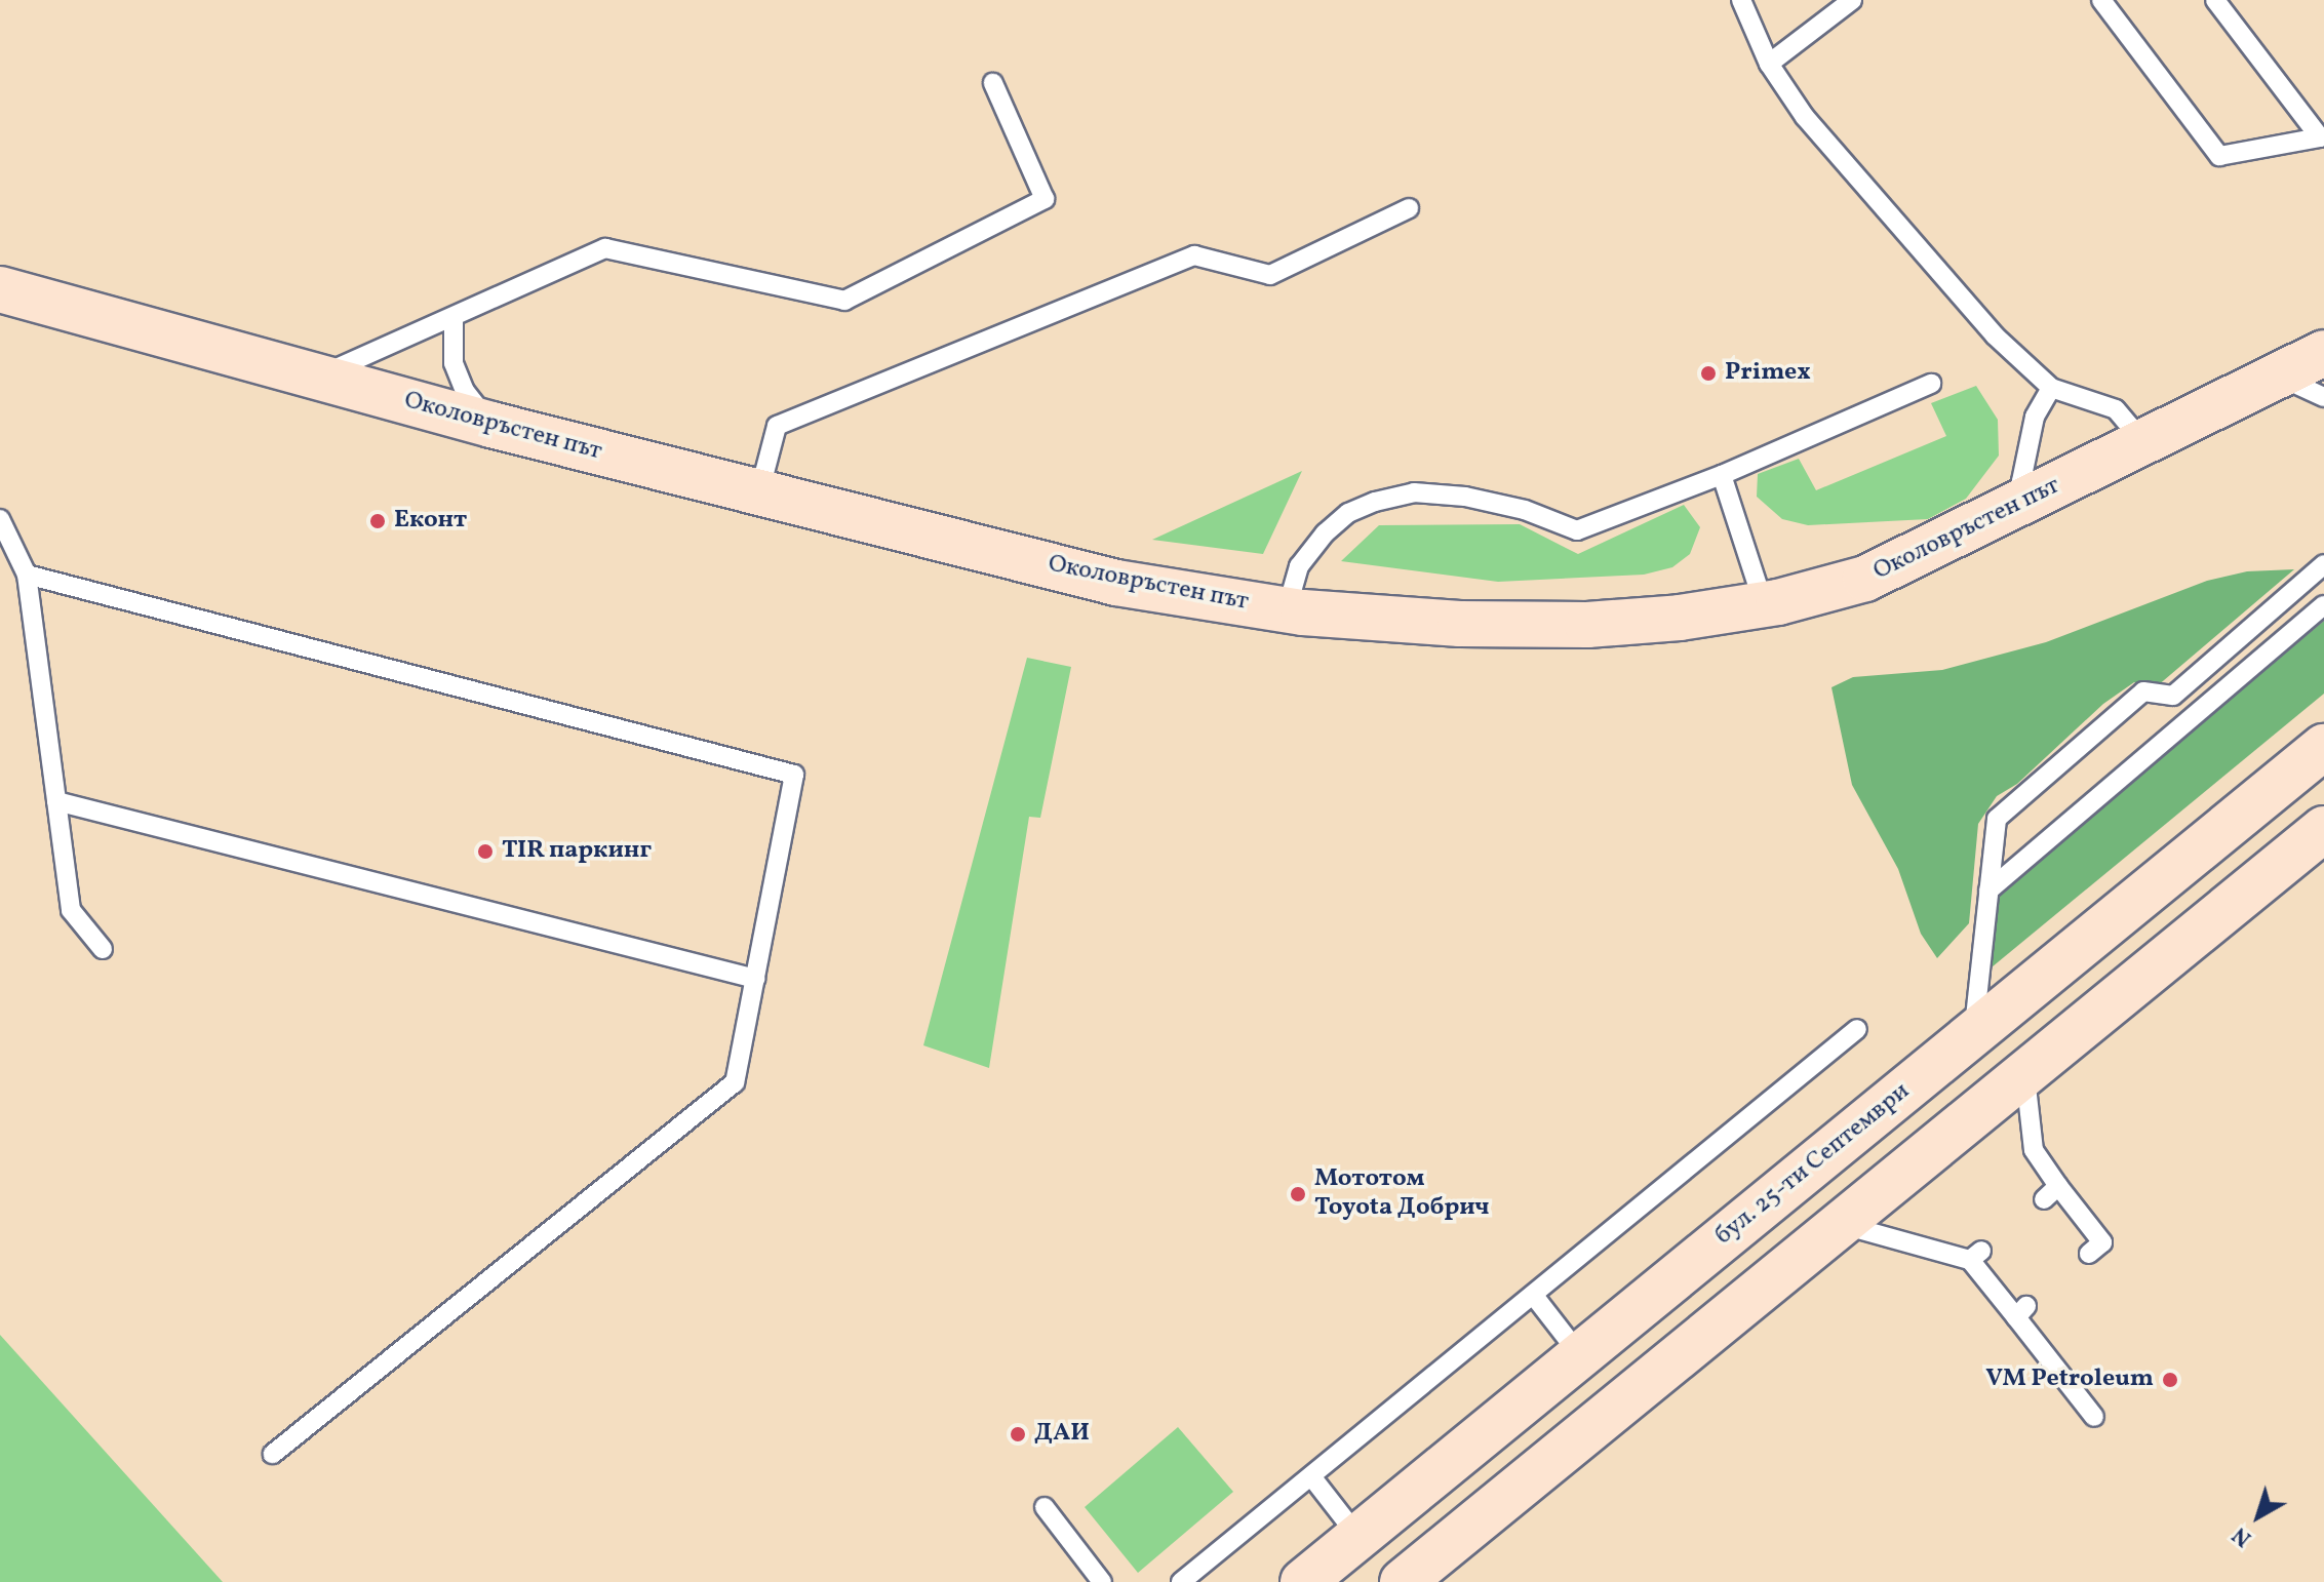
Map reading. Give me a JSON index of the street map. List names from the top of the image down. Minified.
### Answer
{"streets":{"main road":["Околовръстен път","бул. 25-ти Септември"]},"places":["Primex","Еконт","TIR паркинг","Мототом Toyota Добрич","VM Petroleum","ДАИ"],"north":"bottom left"}
